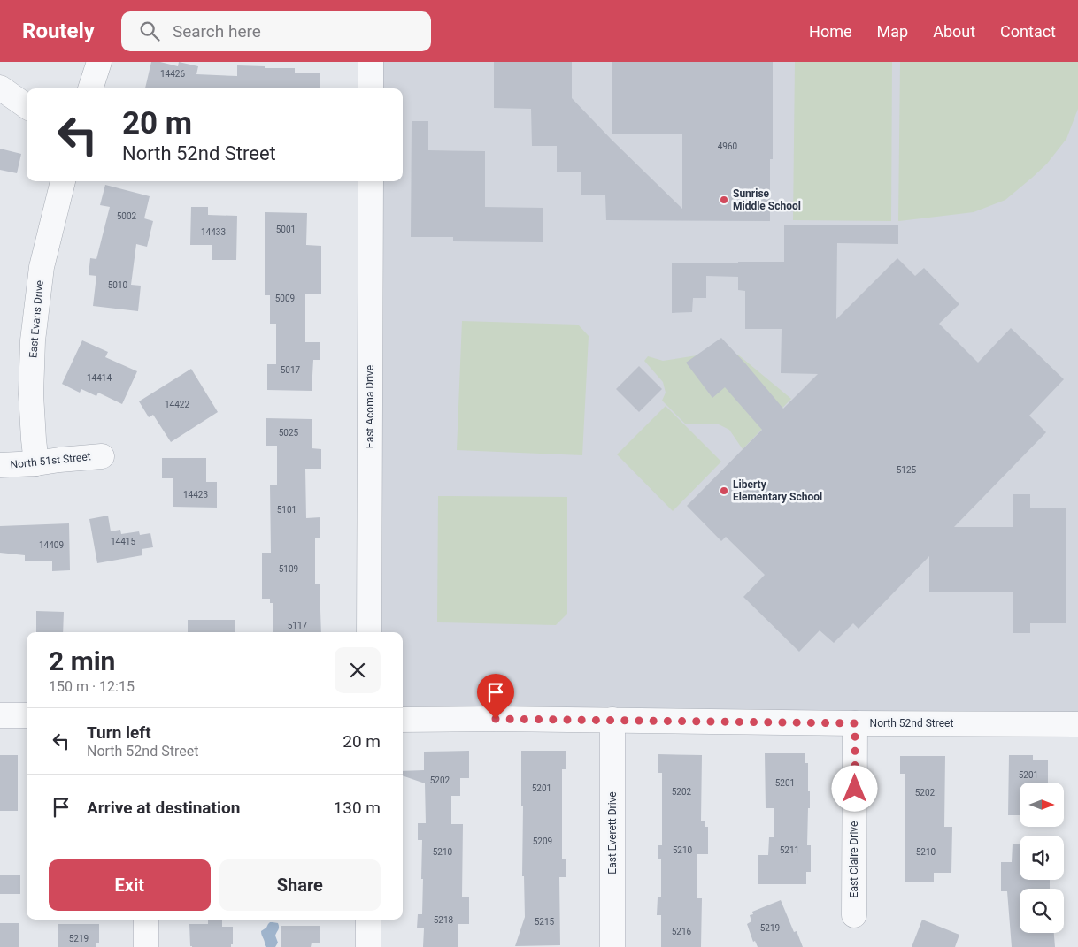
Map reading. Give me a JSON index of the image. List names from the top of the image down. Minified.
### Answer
{"streets":{"street":["East Evans Drive","East Acoma Drive","North 51st Street","North 52nd Street","East Everett Drive","East Claire Drive"]},"crossings":[["East Evans Drive","North 51st Street"],["North 52nd Street","East Everett Drive"],["North 52nd Street","East Claire Drive"]],"places":["Sunrise Middle School","Liberty Elementary School"],"house_numbers":["14426","4960","5002","5001","14433","5010","5009","5017","14414","14422","5025","5125","14423","5101","14415","14409","5109","5117","5201","5202","5201","5201","5202","5202","5209","5210","5211","5210","5210","5218","5215","5219","5216","5219"],"north":"right","page":{"header":"Routely","search":"Search here","nav":["Home","Map","About","Contact"],"turn":["20 m","North 52nd Street"],"heading":["2 min","150 m · 12:15"],"list":[{"name":"Turn left","note":"North 52nd Street","value":"20 m"},{"name":"Arrive at destination","value":"130 m"}],"buttons":["Exit","Share"]}}
